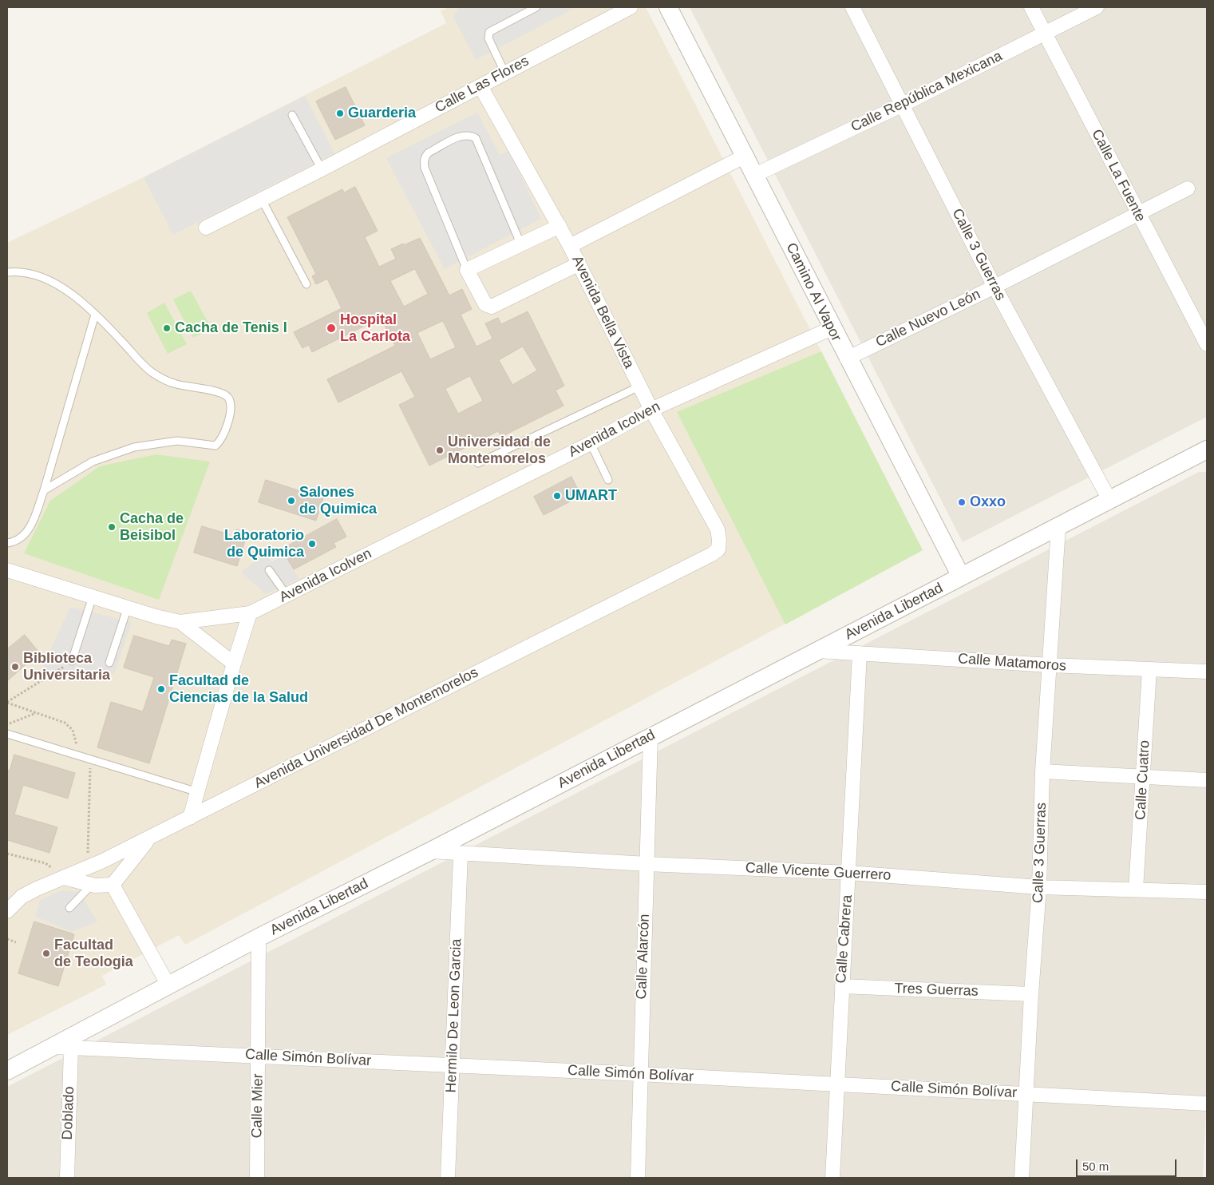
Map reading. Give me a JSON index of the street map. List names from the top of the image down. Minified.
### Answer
{"streets":{"street":["Calle Las Flores","Calle República Mexicana","Calle La Fuente","Calle 3 Guerras","Camino Al Vapor","Avenida Bella Vista","Calle Nuevo León","Avenida Icolven","Avenida Libertad","Calle Matamoros","Avenida Universidad De Montemorelos","Calle Cuatro","Calle Vicente Guerrero","Calle Cabrera","Calle Alarcón","Tres Guerras","Hermilo De Leon Garcia","Calle Simón Bolívar","Calle Mier","Doblado"]},"crossings":[["Calle Las Flores","Avenida Bella Vista"],["Calle República Mexicana","Calle La Fuente"],["Calle República Mexicana","Calle 3 Guerras"],["Calle República Mexicana","Camino Al Vapor"],["Calle La Fuente","Calle Nuevo León"],["Calle 3 Guerras","Calle Nuevo León"],["Calle 3 Guerras","Avenida Libertad"],["Calle 3 Guerras","Calle Matamoros"],["Calle 3 Guerras","Calle Vicente Guerrero"],["Calle 3 Guerras","Tres Guerras"],["Calle 3 Guerras","Calle Simón Bolívar"],["Camino Al Vapor","Calle Nuevo León"],["Camino Al Vapor","Avenida Icolven"],["Camino Al Vapor","Avenida Libertad"],["Avenida Bella Vista","Avenida Icolven"],["Avenida Bella Vista","Avenida Universidad De Montemorelos"],["Avenida Libertad","Calle Matamoros"],["Avenida Libertad","Calle Vicente Guerrero"],["Avenida Libertad","Calle Alarcón"],["Avenida Libertad","Calle Simón Bolívar"],["Avenida Libertad","Calle Mier"],["Avenida Libertad","Doblado"],["Calle Matamoros","Calle Cuatro"],["Calle Matamoros","Calle Cabrera"],["Calle Cuatro","Calle Vicente Guerrero"],["Calle Vicente Guerrero","Calle Cabrera"],["Calle Vicente Guerrero","Calle Alarcón"],["Calle Vicente Guerrero","Hermilo De Leon Garcia"],["Calle Cabrera","Tres Guerras"],["Calle Cabrera","Calle Simón Bolívar"],["Calle Alarcón","Calle Simón Bolívar"],["Hermilo De Leon Garcia","Calle Simón Bolívar"],["Calle Simón Bolívar","Calle Mier"],["Calle Simón Bolívar","Doblado"]],"places":["Guarderia","Cacha de Tenis I","Hospital La Carlota","Universidad de Montemorelos","UMART","Salones de Quimica","Oxxo","Cacha de Beisibol","Laboratorio de Quimica","Biblioteca Universitaria","Facultad de Ciencias de la Salud","Facultad de Teologia"],"scale_bar":"50 m"}
